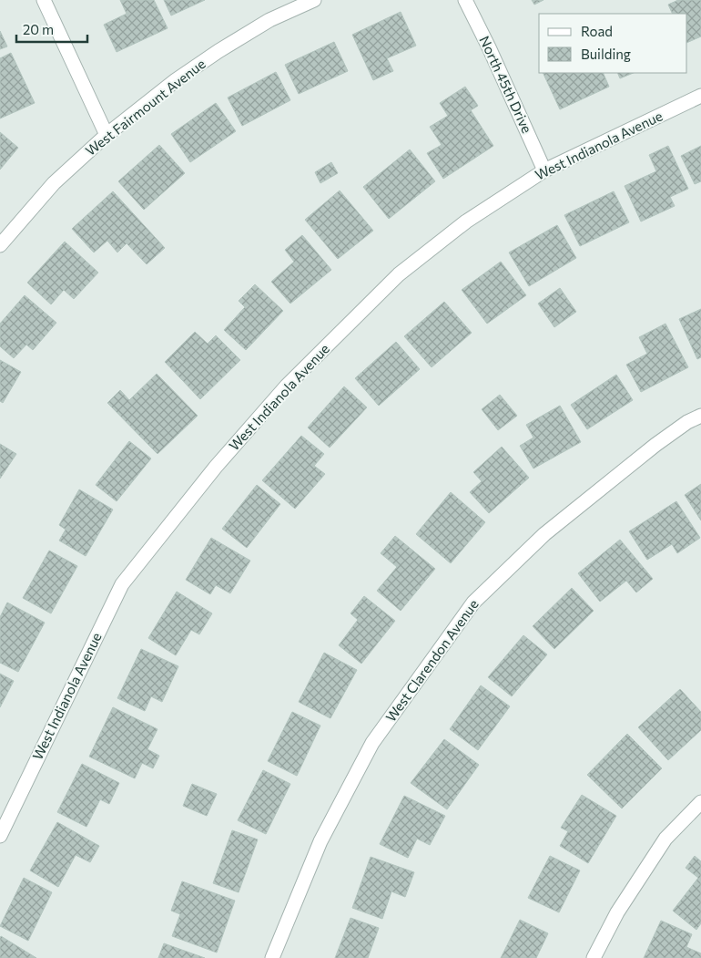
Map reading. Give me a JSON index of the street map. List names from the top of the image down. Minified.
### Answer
{"streets":{"street":["North 45th Drive","West Fairmount Avenue","West Indianola Avenue","West Clarendon Avenue"]},"crossings":[["North 45th Drive","West Indianola Avenue"]],"legend":["Road","Building"],"scale_bar":"20 m"}
